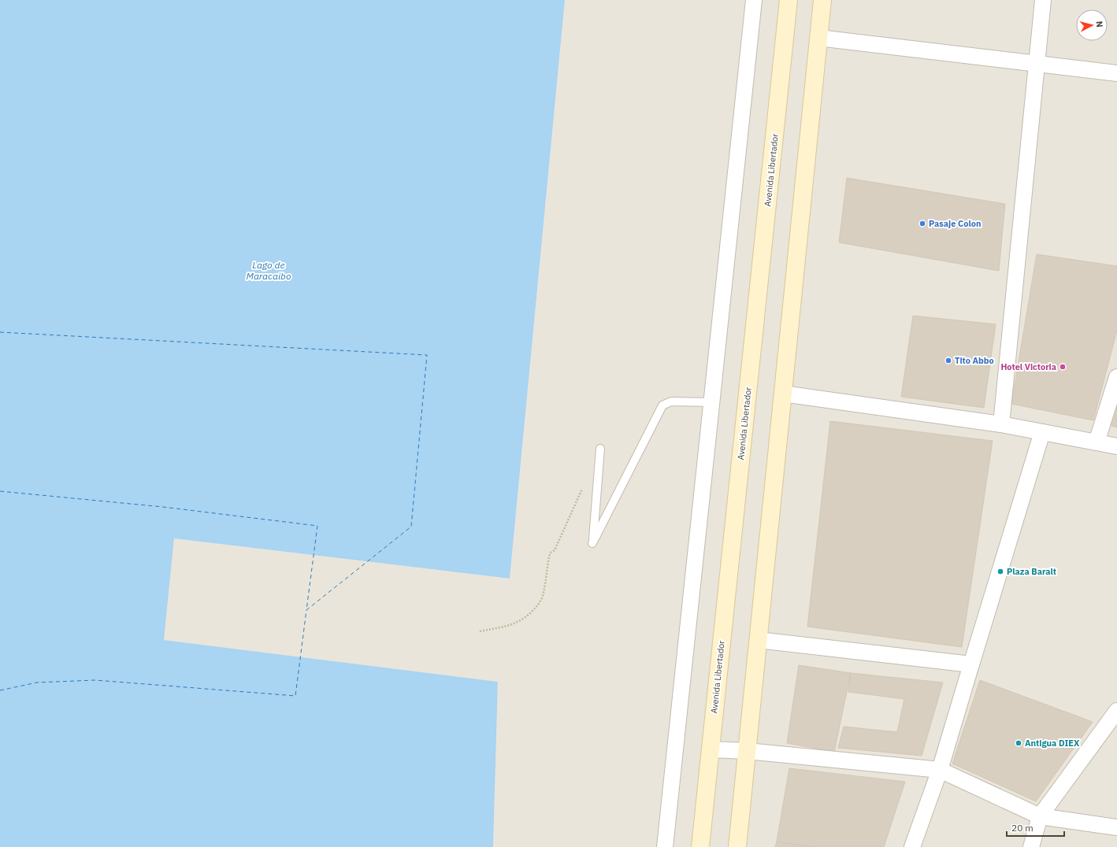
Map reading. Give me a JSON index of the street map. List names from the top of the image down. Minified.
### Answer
{"streets":{"main road":["Avenida Libertador"]},"water":["Lago de Maracaibo"],"places":["Pasaje Colon","Tito Abbo","Hotel Victoria","Plaza Baralt","Antigua DIEX"],"scale_bar":"20 m","north":"right"}
